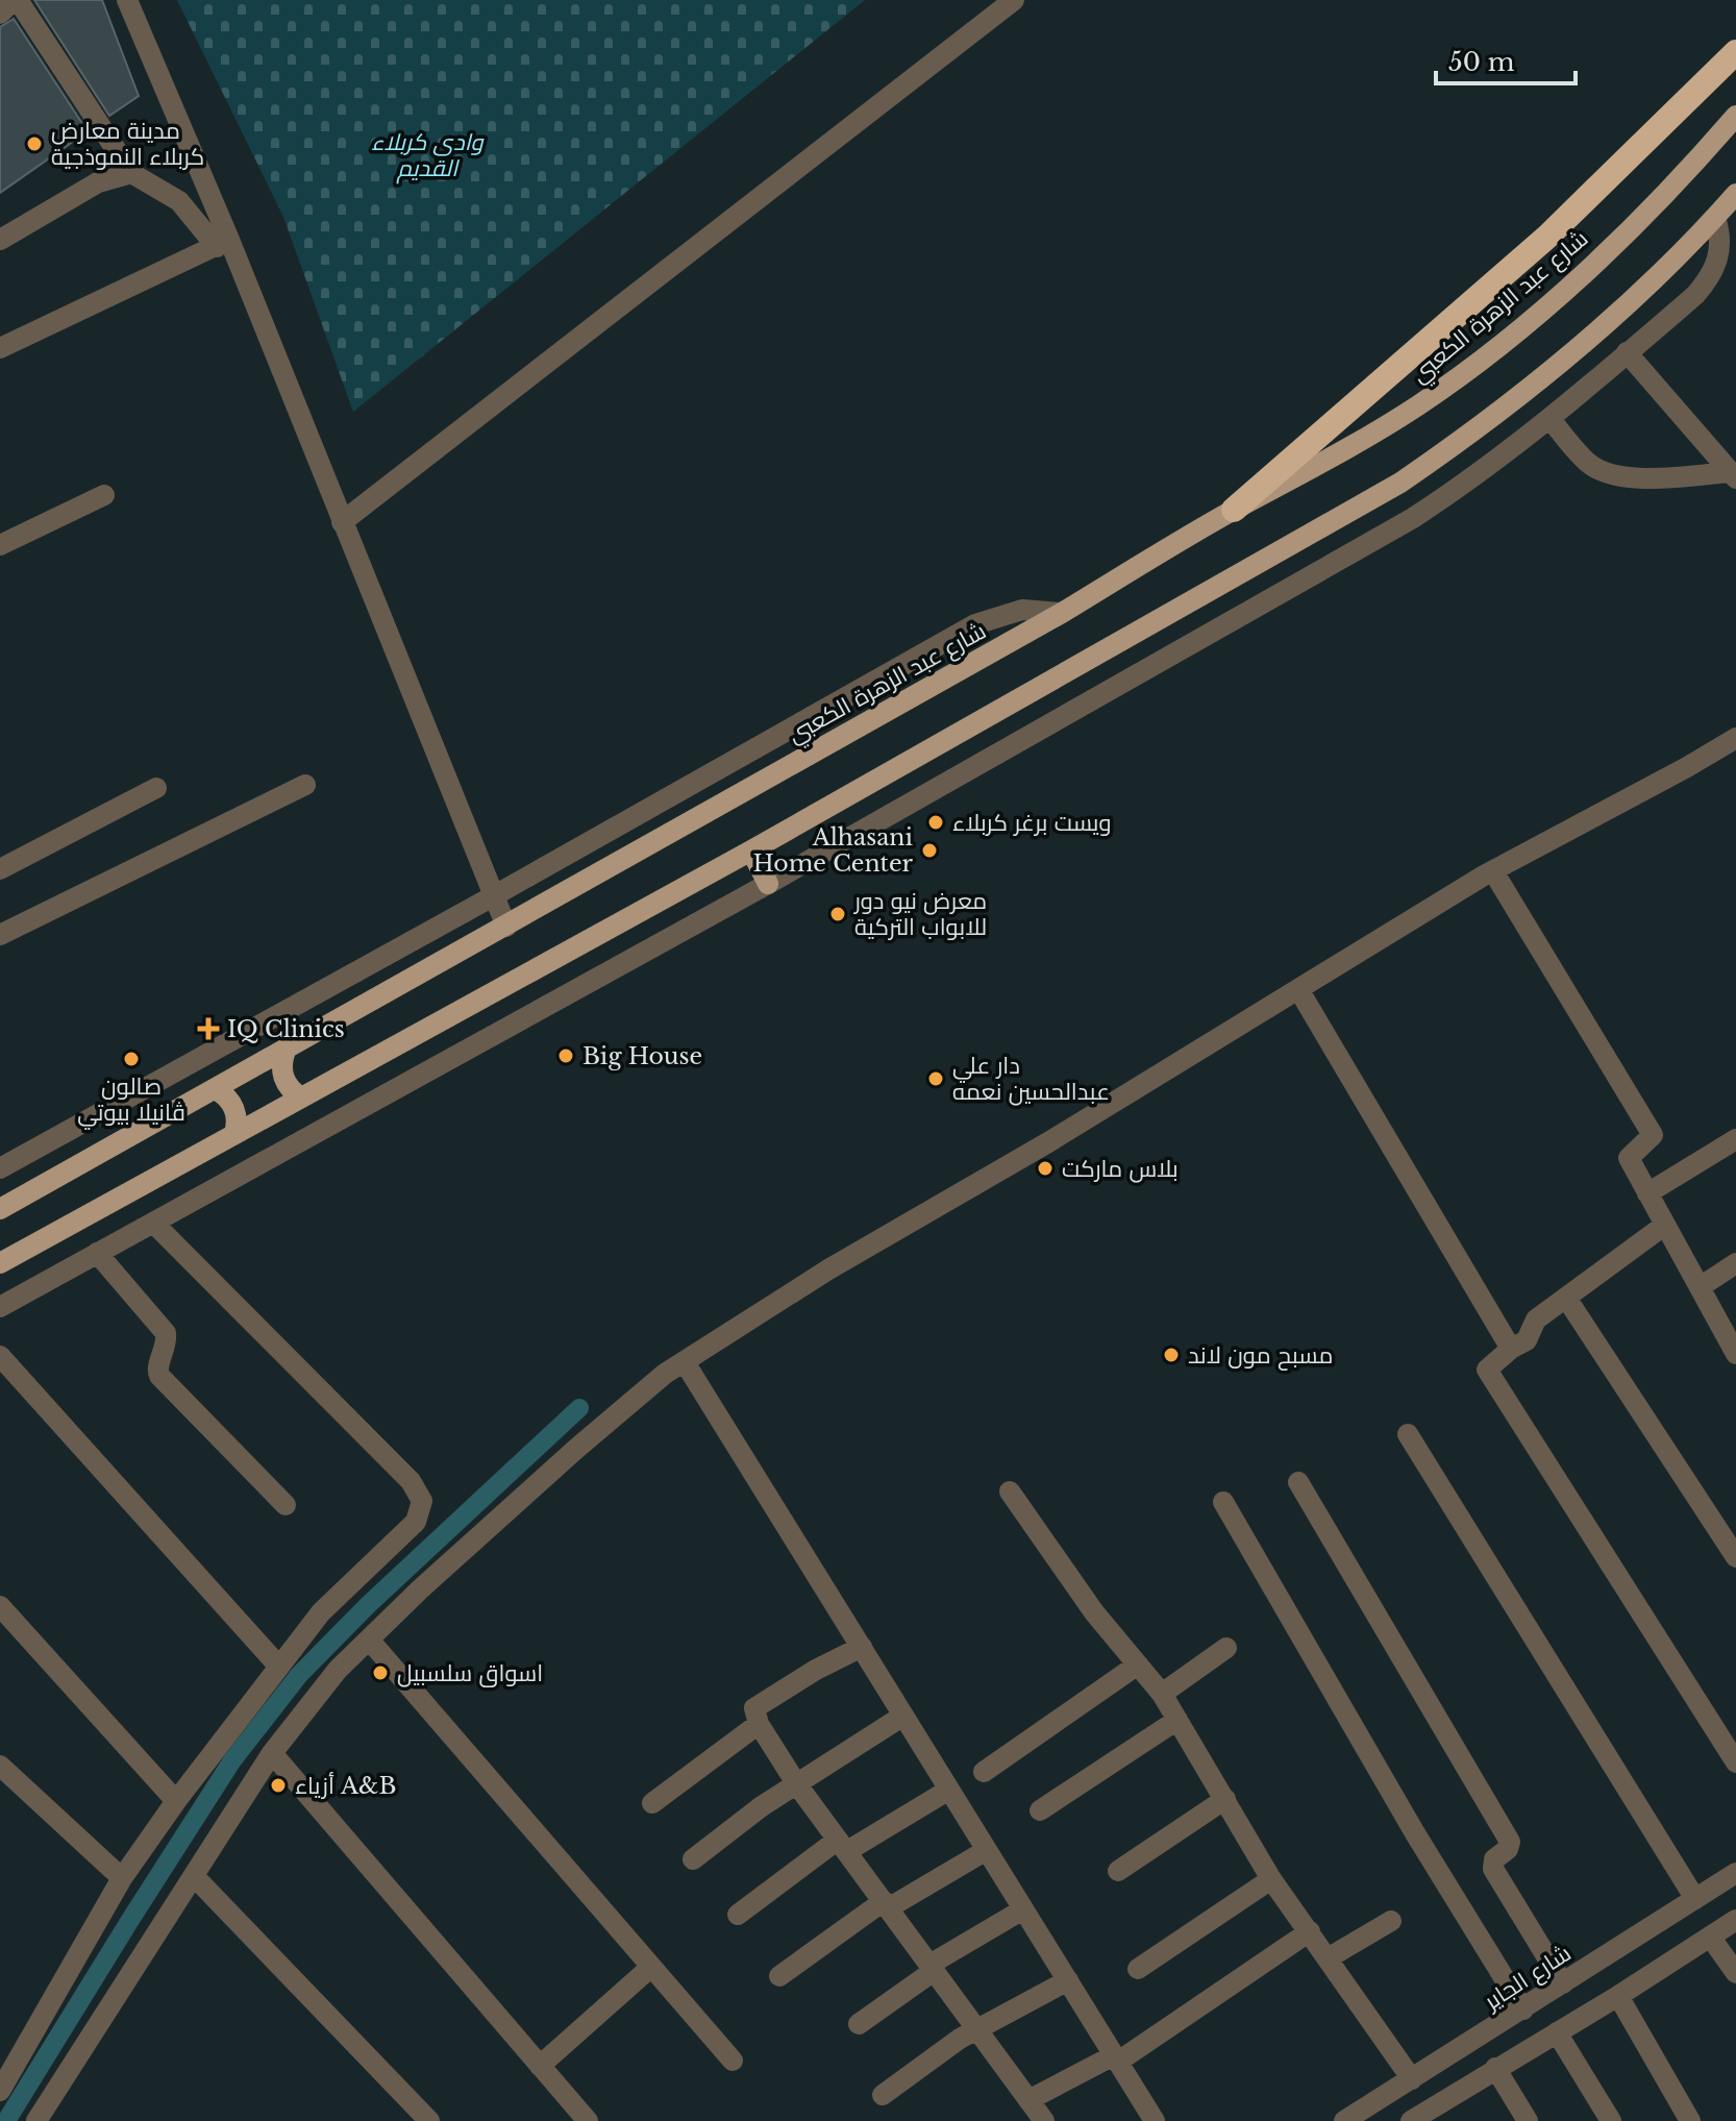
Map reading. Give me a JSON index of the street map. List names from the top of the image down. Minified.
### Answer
{"streets":{"main road":["شارع عبد الزهرة الكعبي"],"street":["شارع الجاير"]},"parks":["وادي كربلاء القديم"],"places":{"other":["مدينة معارض كربلاء النموذجية","ويست برغر كربلاء","Alhasani Home Center","معرض نيو دور للابواب التركية","Big House","صالون ڤانيلا بيوتي","دار علي عبدالحسين نعمه","بلاس ماركت","مسبح مون لاند","اسواق سلسبيل","أزياء A&B"],"health":["IQ Clinics"]},"scale_bar":"50 m"}
